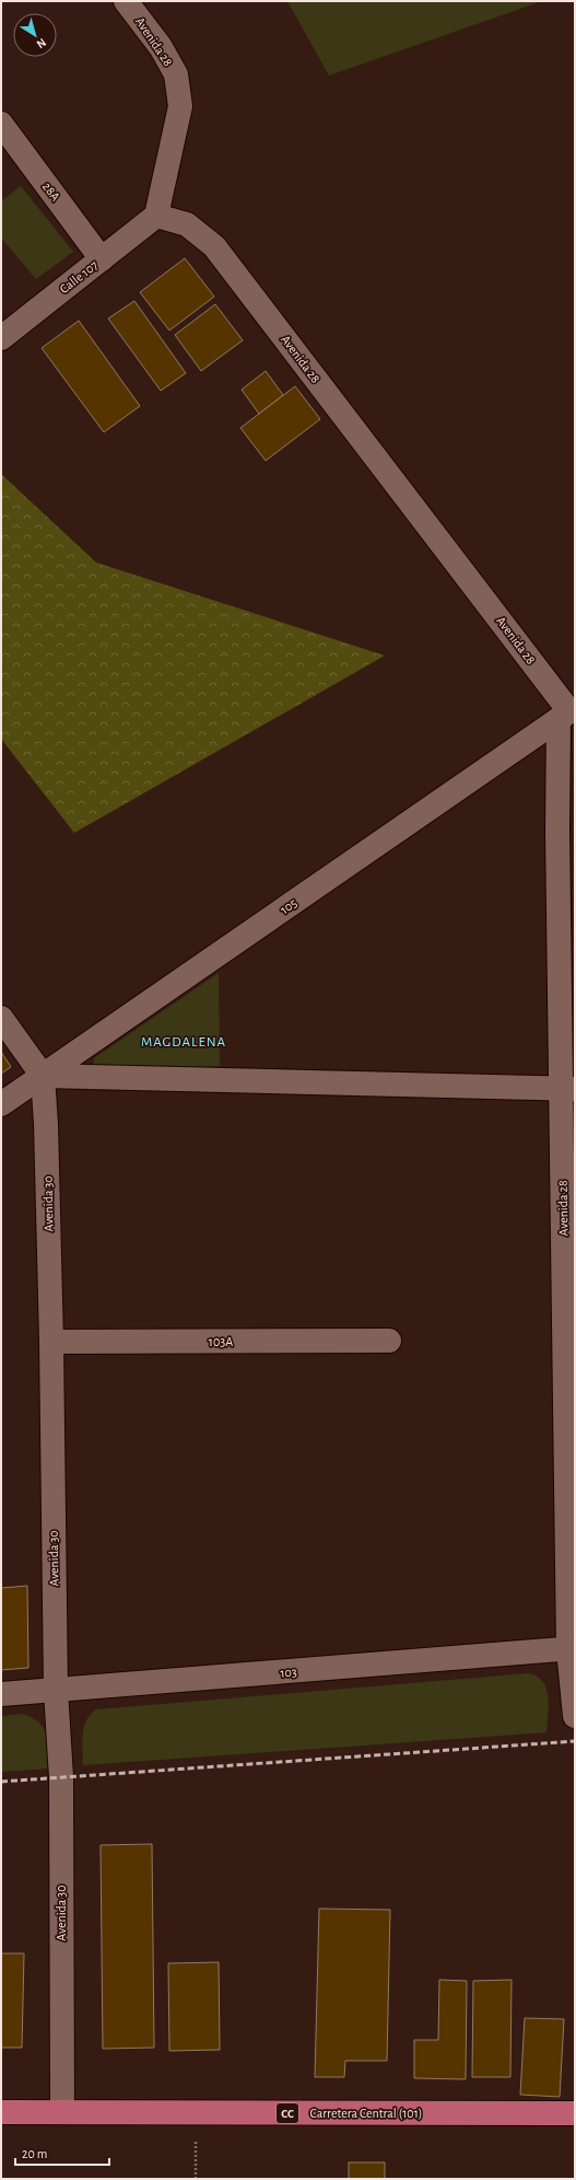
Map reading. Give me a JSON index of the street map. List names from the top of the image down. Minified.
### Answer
{"streets":{"main road":["CC","Carretera Central (101)"],"street":["Avenida 28","28A","Calle 107","105","Avenida 30","103A","103"]},"crossings":[["Avenida 28","Calle 107"],["Avenida 28","105"],["Avenida 28","103"],["28A","Calle 107"],["105","Avenida 30"],["Avenida 30","103A"],["Avenida 30","103"],["Avenida 30","Carretera Central (101)"]],"districts":["MAGDALENA"],"scale_bar":"20 m","north":"bottom right"}
